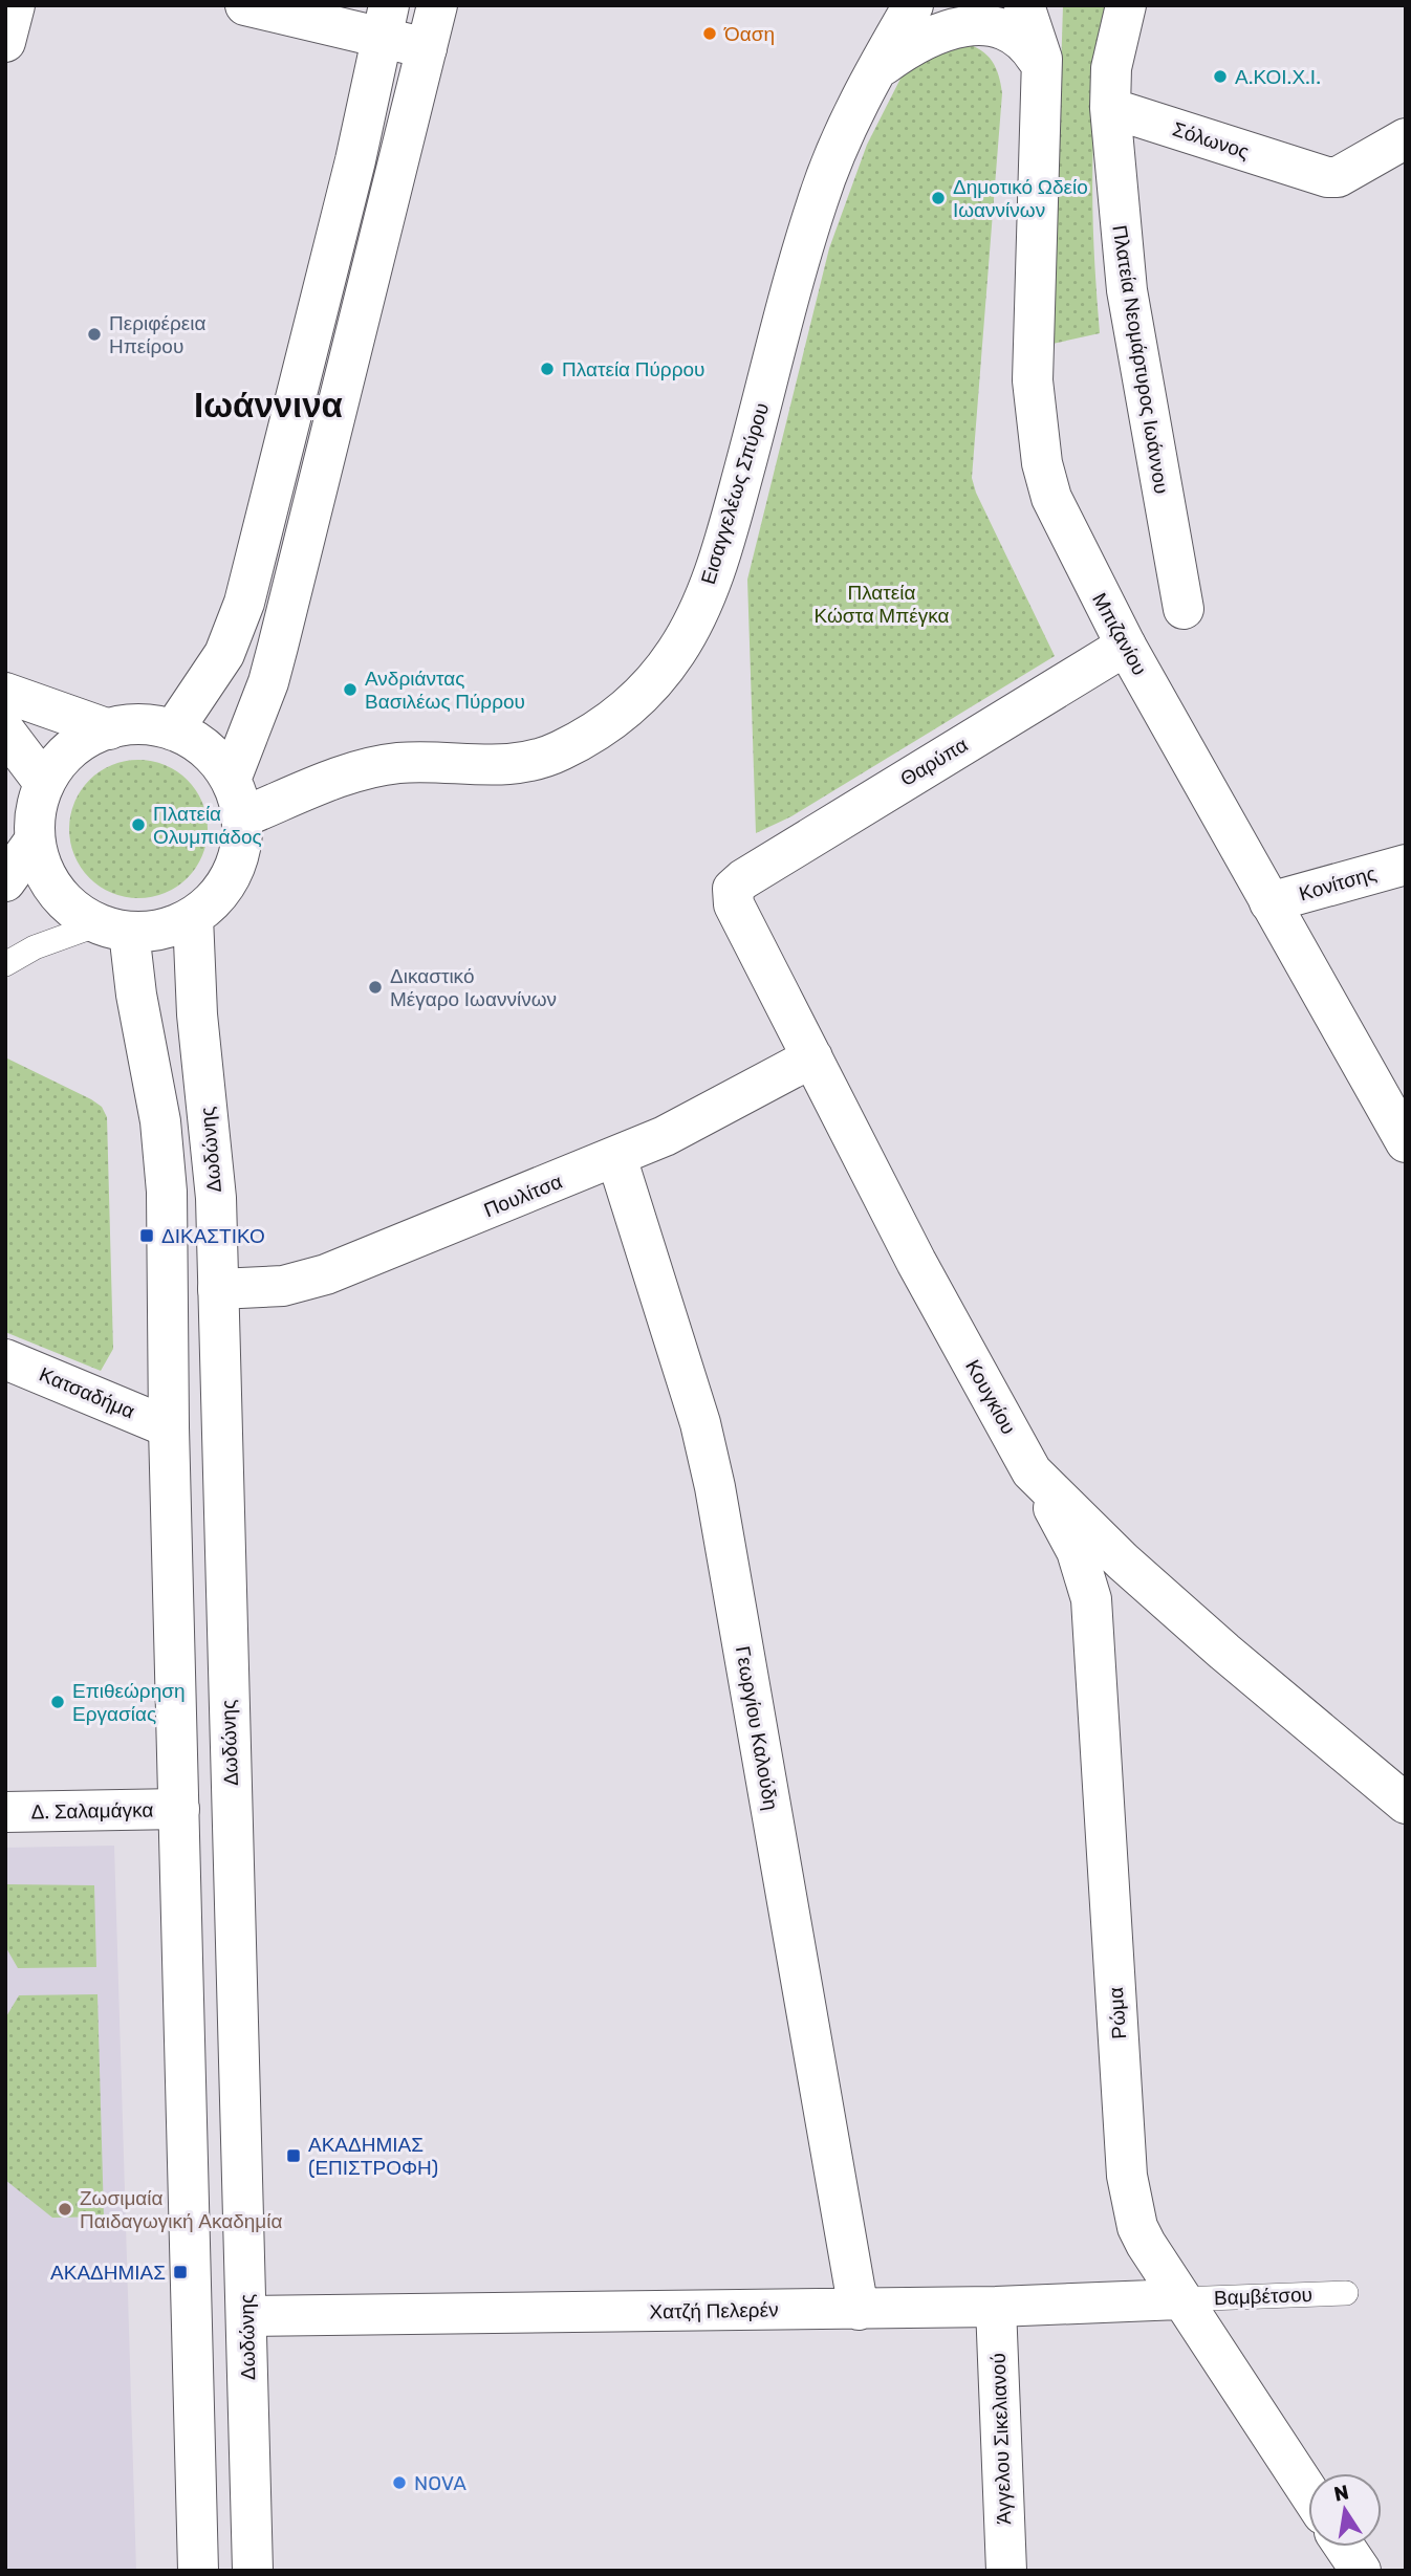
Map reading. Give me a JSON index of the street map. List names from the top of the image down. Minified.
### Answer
{"streets":{"street":["Σόλωνος","Πλατεία Νεομάρτυρος Ιωάννου","Εισαγγελέως Σπύρου","Μπιζανίου","Θαρύπα","Κονίτσης","Δωδώνης","Πουλίτσα","Κατσαδήμα","Κουγκίου","Γεωργίου Καλούδη","Δ. Σαλαμάγκα","Ρώμα","Χατζή Πελερέν","Άγγελου Σικελιανού"],"lane":["Βαμβέτσου"]},"crossings":[["Σόλωνος","Πλατεία Νεομάρτυρος Ιωάννου"],["Εισαγγελέως Σπύρου","Δωδώνης"],["Μπιζανίου","Θαρύπα"],["Μπιζανίου","Κονίτσης"],["Θαρύπα","Κουγκίου"],["Δωδώνης","Πουλίτσα"],["Δωδώνης","Χατζή Πελερέν"],["Πουλίτσα","Κουγκίου"],["Πουλίτσα","Γεωργίου Καλούδη"],["Κουγκίου","Ρώμα"],["Γεωργίου Καλούδη","Χατζή Πελερέν"],["Ρώμα","Βαμβέτσου"],["Ρώμα","Χατζή Πελερέν"],["Βαμβέτσου","Χατζή Πελερέν"],["Χατζή Πελερέν","Άγγελου Σικελιανού"]],"districts":["Ιωάννινα"],"parks":["Πλατεία Κώστα Μπέγκα"],"places":{"other":["Όαση","Α.ΚΟΙ.Χ.Ι.","Δημοτικό Ωδείο Ιωαννίνων","Περιφέρεια Ηπείρου","Πλατεία Πύρρου","Ανδριάντας Βασιλέως Πύρρου","Πλατεία Ολυμπιάδος","Δικαστικό Μέγαρο Ιωαννίνων","Επιθεώρηση Εργασίας","Ζωσιμαία Παιδαγωγική Ακαδημία","NOVA"],"transit":["ΔΙΚΑΣΤΙΚΟ","ΑΚΑΔΗΜΙΑΣ (ΕΠΙΣΤΡΟΦΗ)","ΑΚΑΔΗΜΙΑΣ"]},"north":"top"}
